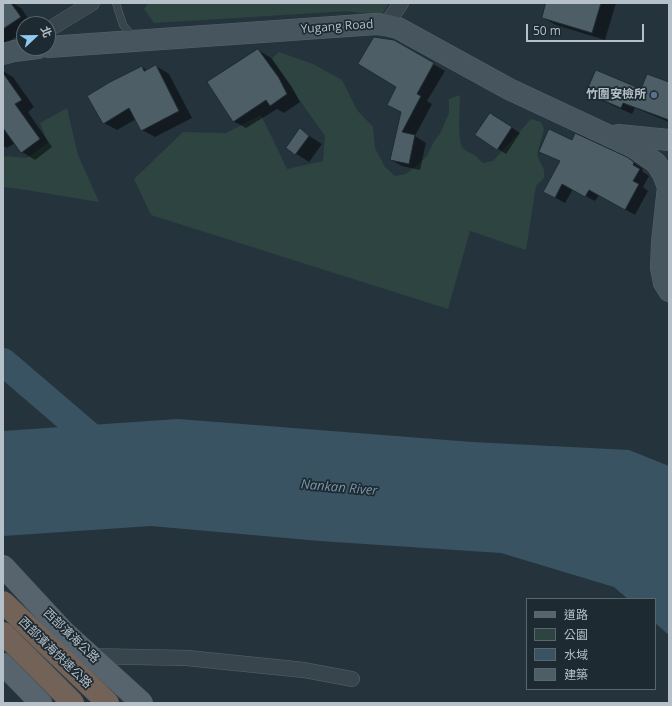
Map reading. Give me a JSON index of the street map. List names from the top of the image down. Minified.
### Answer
{"streets":{"highway":["西部濱海快速公路"],"main road":["西部濱海公路"],"street":["Yugang Road"]},"water":["Nankan River"],"places":["竹圍安檢所"],"legend":["道路","公園","水域","建築"],"scale_bar":"50 m","north":"right"}
